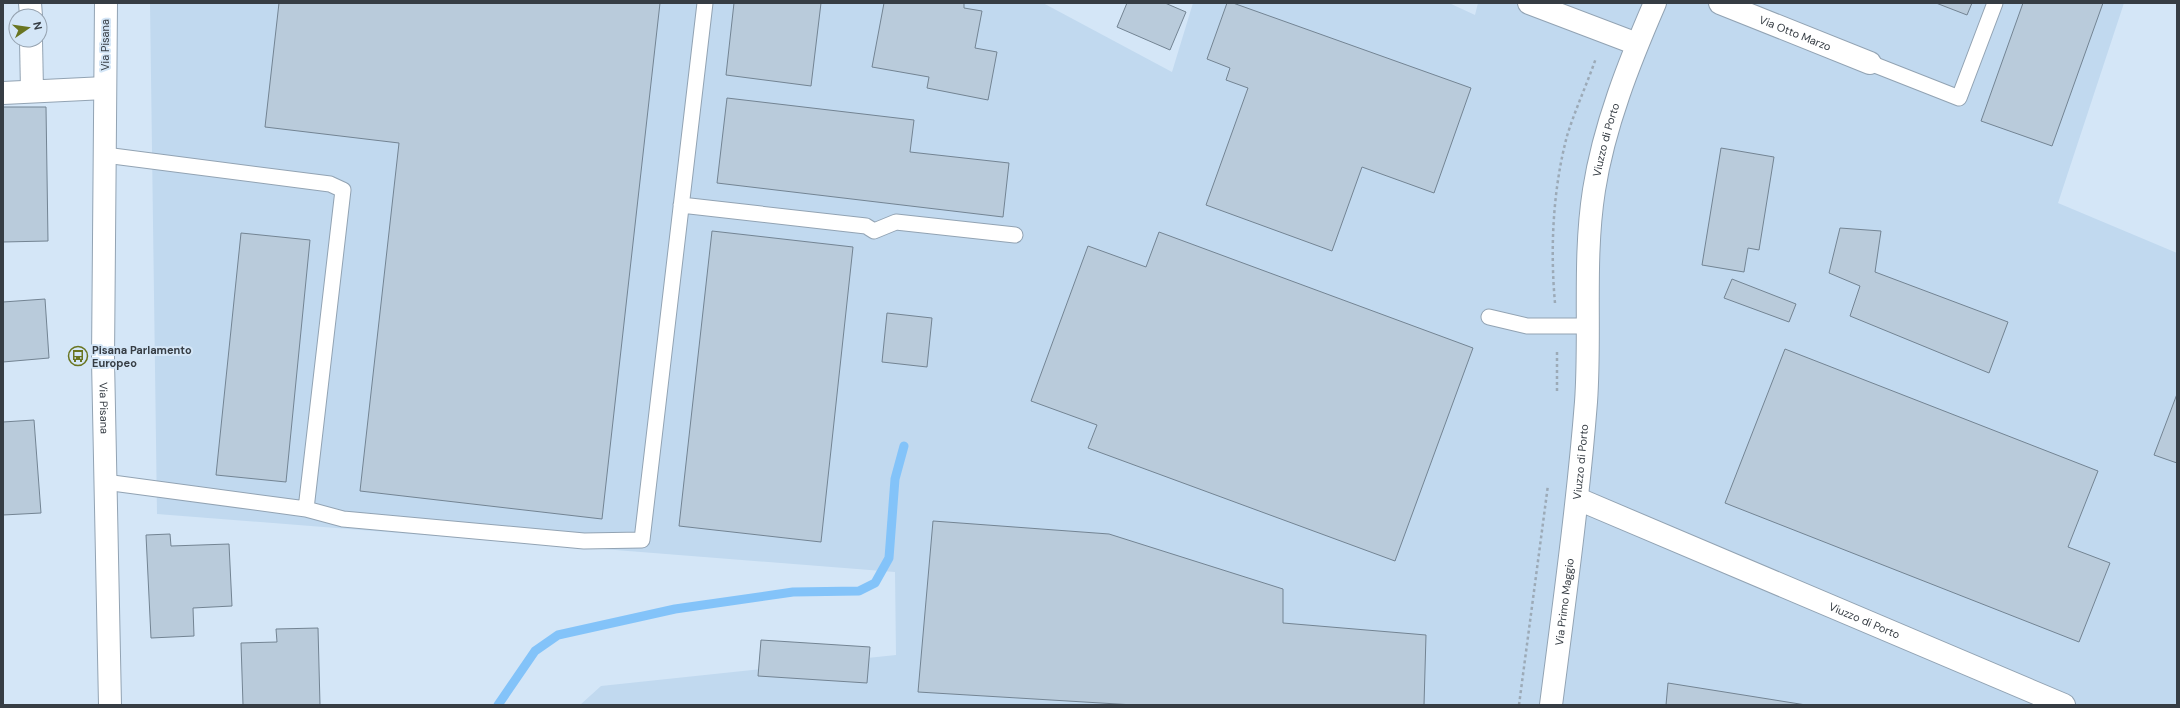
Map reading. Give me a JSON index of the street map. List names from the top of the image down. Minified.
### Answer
{"streets":{"street":["Via Otto Marzo","Via Pisana","Viuzzo di Porto","Via Primo Maggio"]},"crossings":[["Viuzzo di Porto","Via Primo Maggio"]],"places":{"bus stop":["Pisana Parlamento Europeo"]},"north":"right"}
